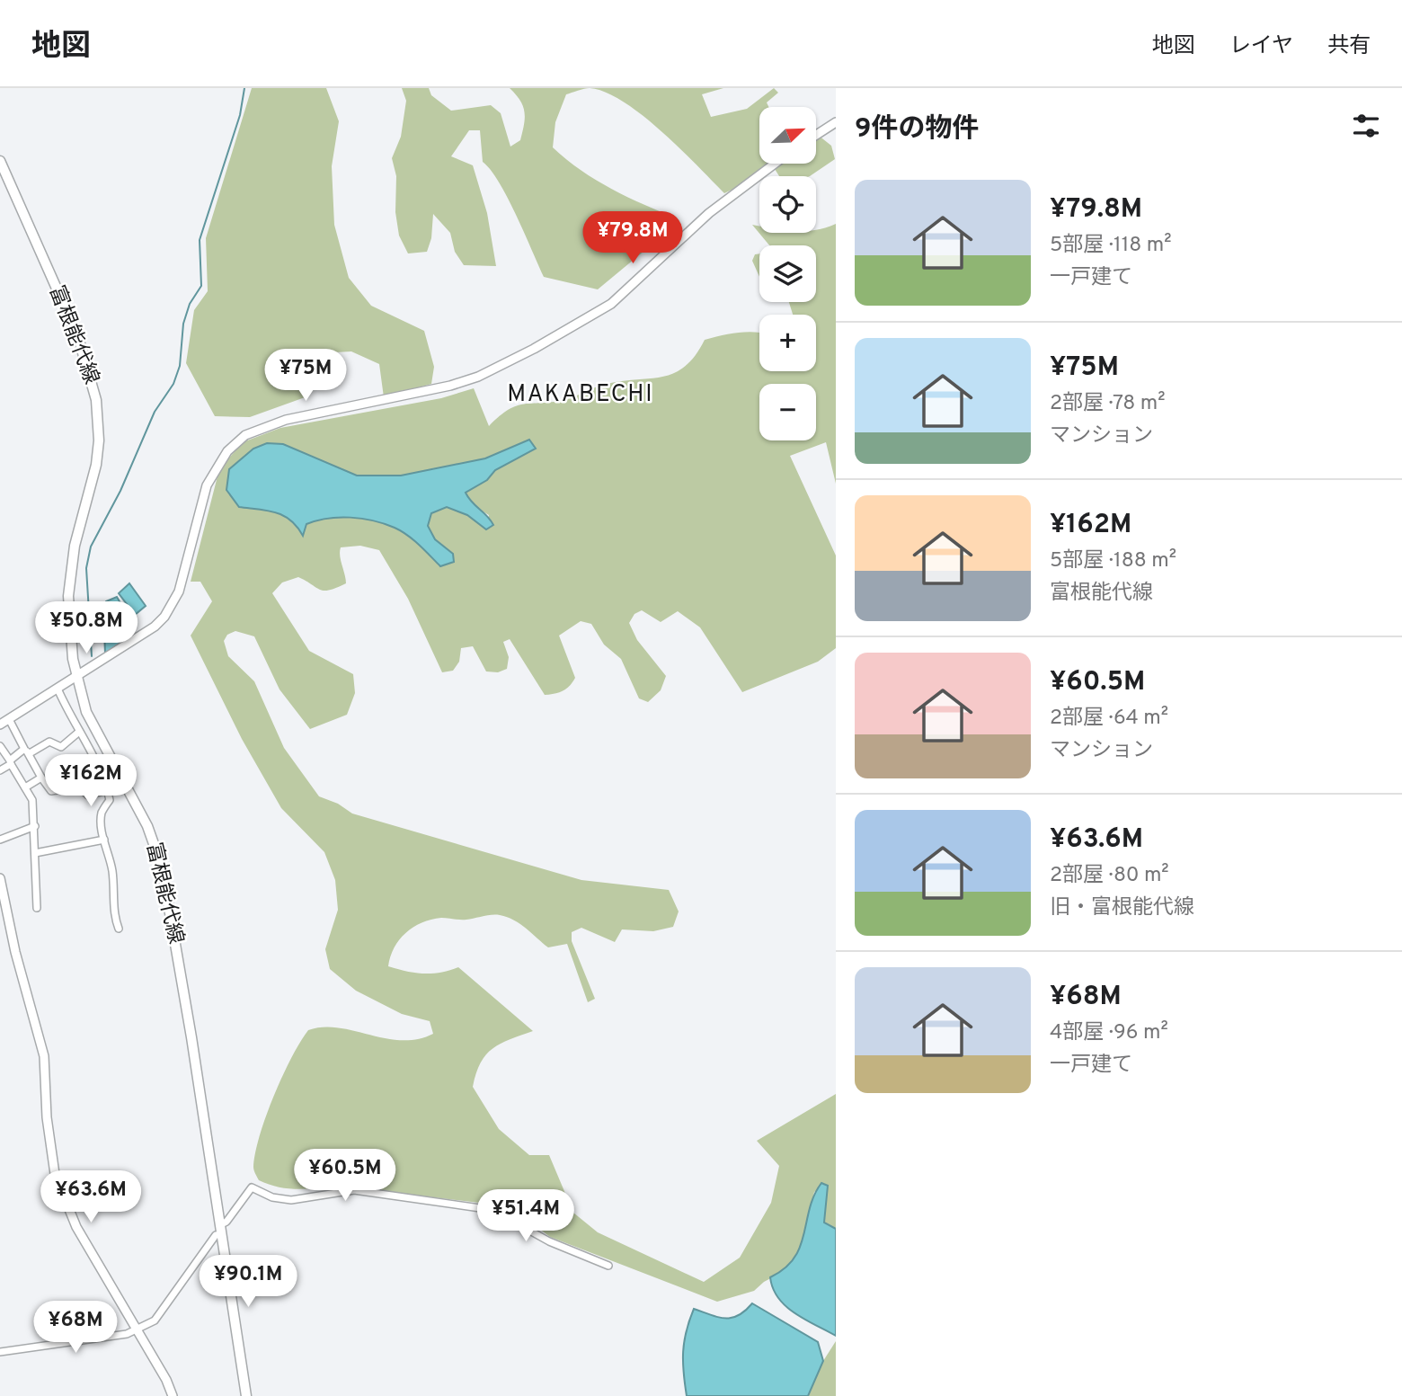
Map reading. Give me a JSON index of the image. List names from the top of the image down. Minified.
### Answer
{"streets":{"main road":["富根能代線"]},"districts":["MAKABECHI"],"north":"top right","page":{"header":"地図","nav":["地図","レイヤ","共有"],"heading":"9件の物件","map_buttons":["+","−"],"list":[{"name":"¥79.8M","note":"5部屋 · 118 m² · 一戸建て"},{"name":"¥75M","note":"2部屋 · 78 m² · マンション"},{"name":"¥162M","note":"5部屋 · 188 m² · 富根能代線"},{"name":"¥60.5M","note":"2部屋 · 64 m² · マンション"},{"name":"¥63.6M","note":"2部屋 · 80 m² · 旧・富根能代線"},{"name":"¥68M","note":"4部屋 · 96 m² · 一戸建て"}],"price":["¥79.8M","¥75M","¥50.8M","¥162M","¥60.5M","¥63.6M","¥51.4M","¥90.1M","¥68M"]}}
